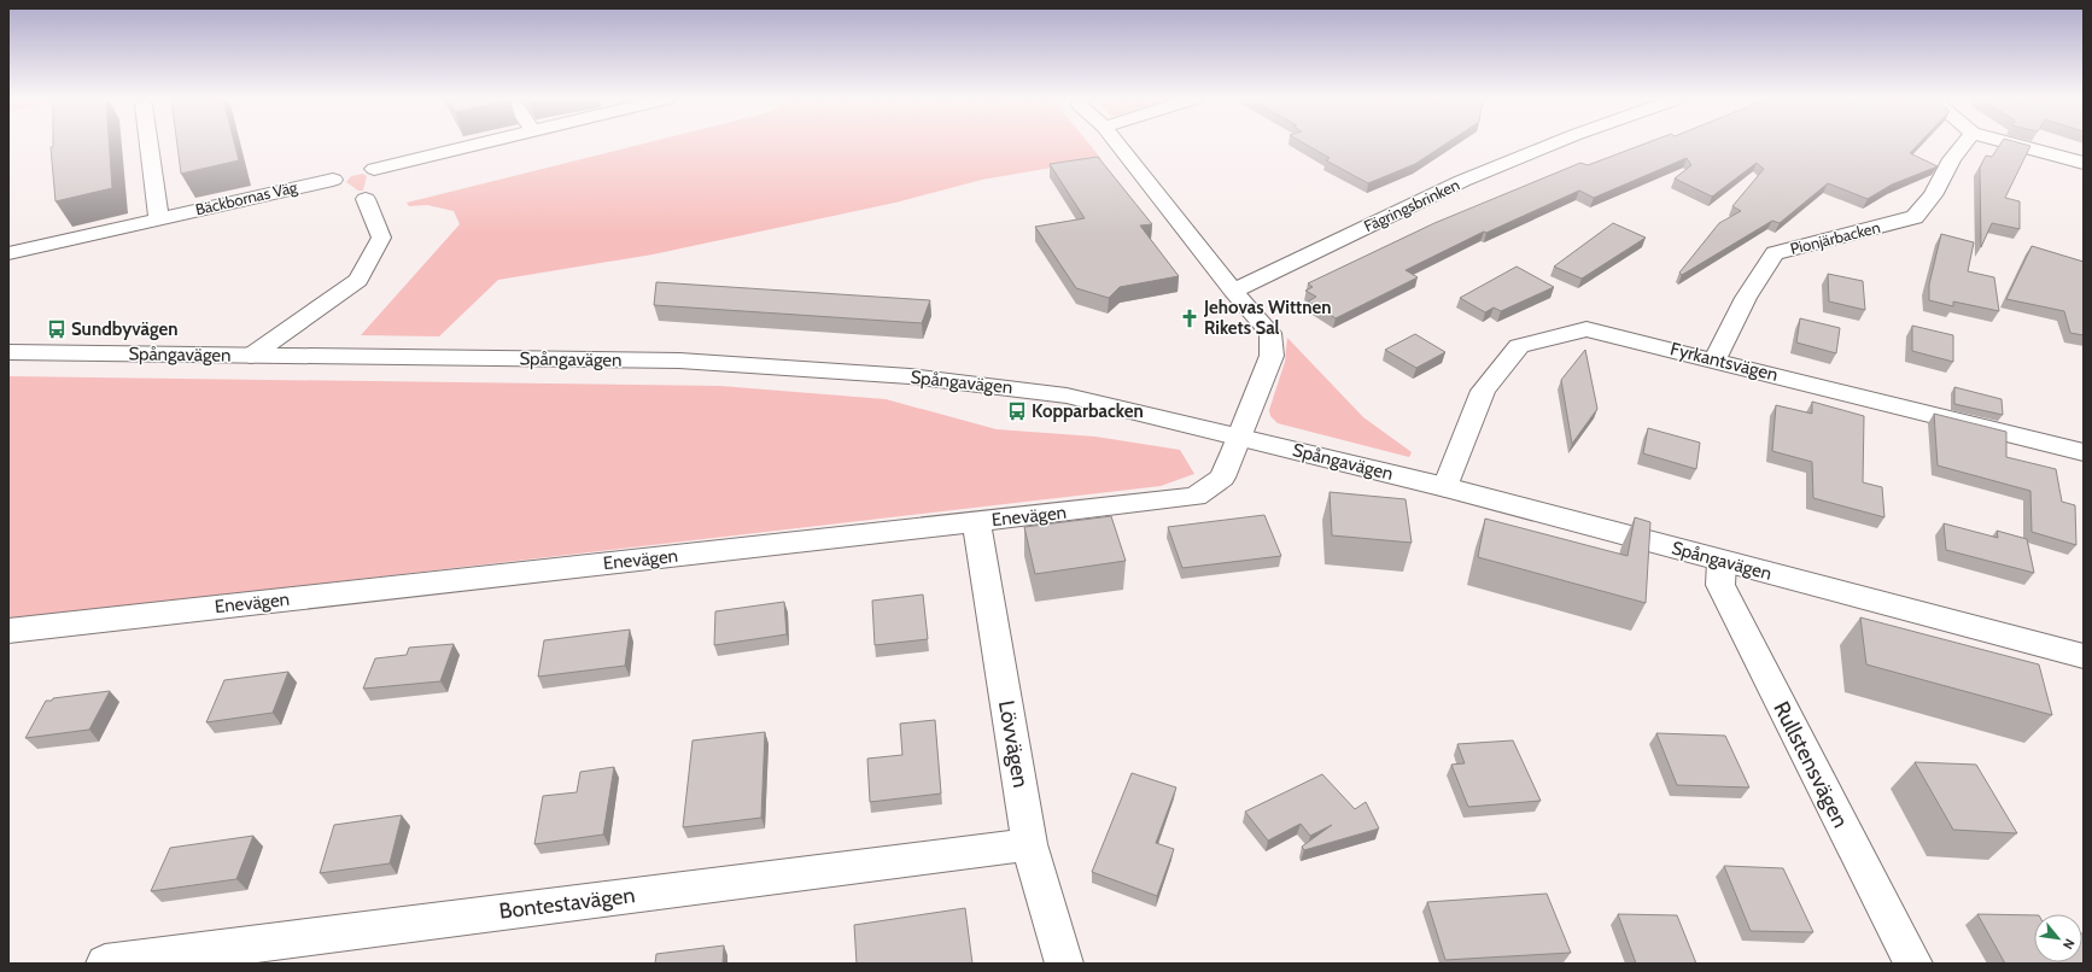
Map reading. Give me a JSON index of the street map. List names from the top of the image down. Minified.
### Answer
{"streets":{"street":["Bäckbornas Väg","Fägringsbrinken","Pionjärbacken","Spångavägen","Fyrkantsvägen","Enevägen","Lövvägen","Rullstensvägen","Bontestavägen"]},"crossings":[["Pionjärbacken","Fyrkantsvägen"],["Spångavägen","Fyrkantsvägen"],["Spångavägen","Enevägen"],["Spångavägen","Rullstensvägen"],["Enevägen","Lövvägen"],["Lövvägen","Bontestavägen"]],"places":{"church":["Jehovas Wittnen Rikets Sal"],"bus stop":["Sundbyvägen","Kopparbacken"]},"north":"bottom right"}
